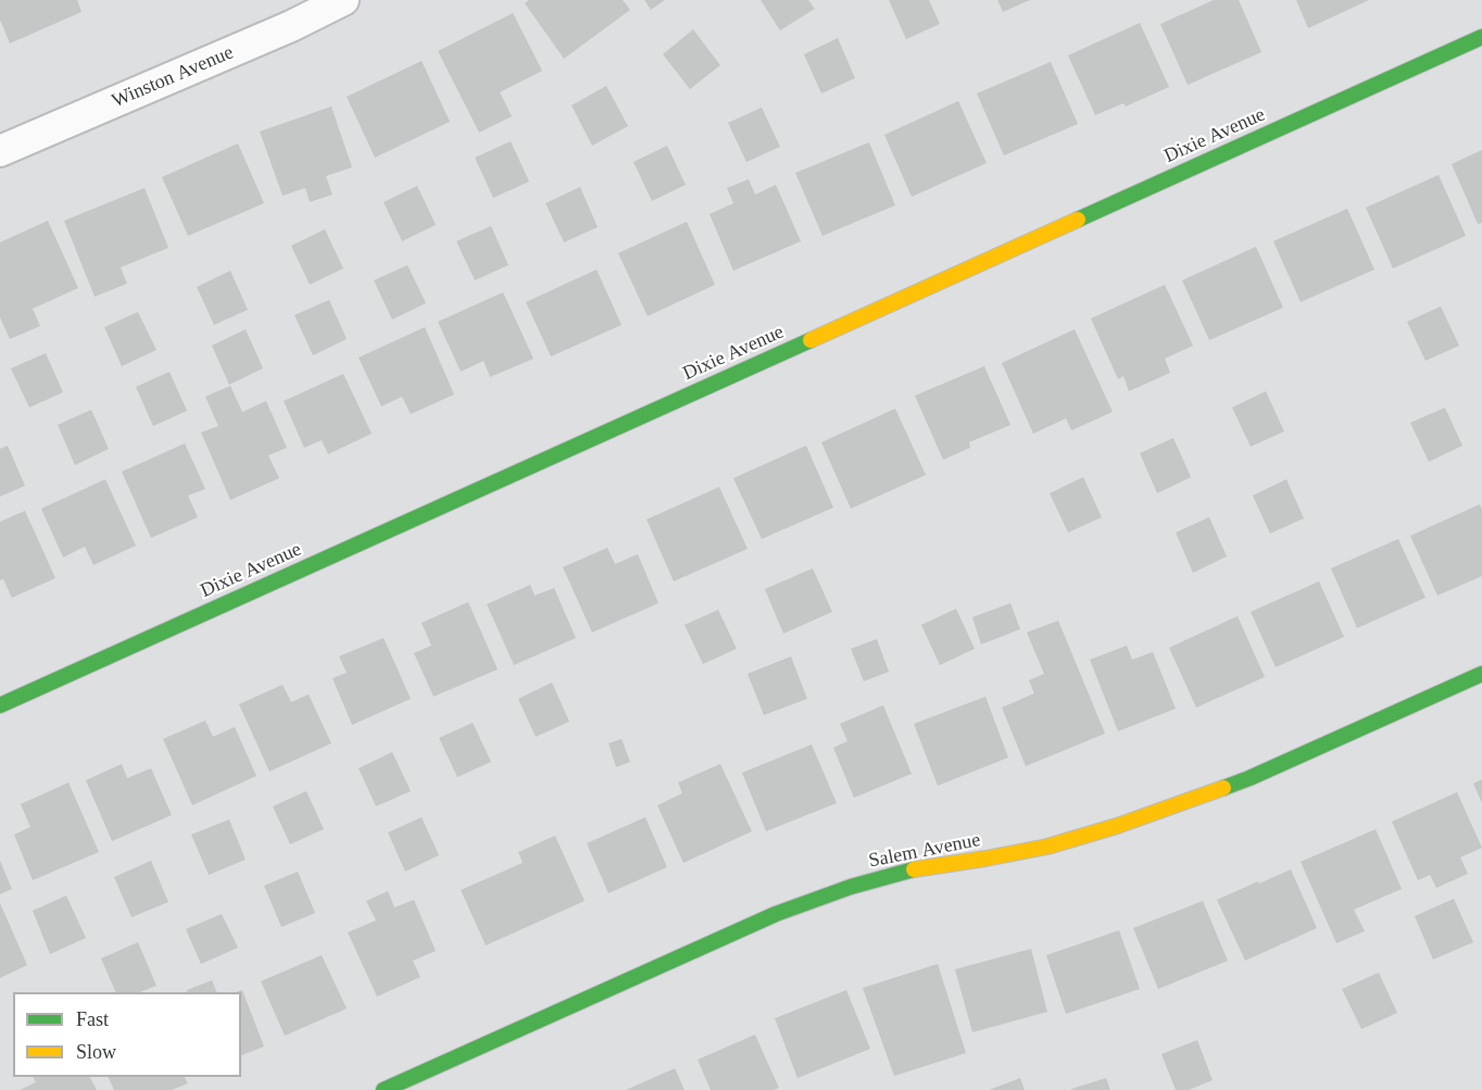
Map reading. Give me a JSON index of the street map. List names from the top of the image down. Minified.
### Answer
{"streets":{"street":["Winston Avenue","Dixie Avenue","Salem Avenue"]},"legend":["Fast","Slow"]}
